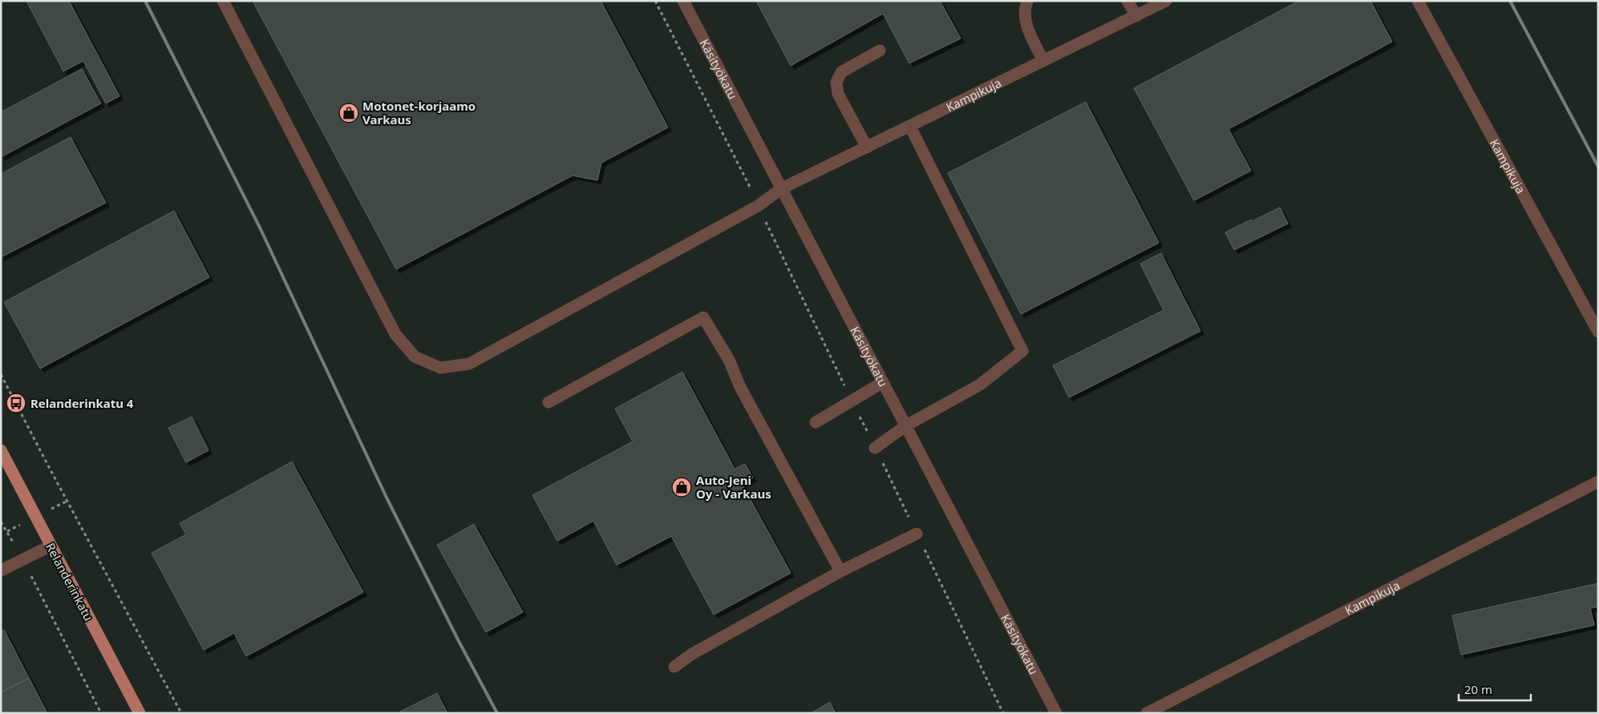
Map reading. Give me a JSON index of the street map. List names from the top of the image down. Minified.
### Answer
{"streets":{"main road":["Relanderinkatu"],"street":["Käsityökatu","Kampikuja"]},"crossings":[["Käsityökatu","Kampikuja"]],"places":{"shop":["Motonet-korjaamo Varkaus","Auto-Jeni Oy - Varkaus"],"bus stop":["Relanderinkatu 4"]},"scale_bar":"20 m"}
